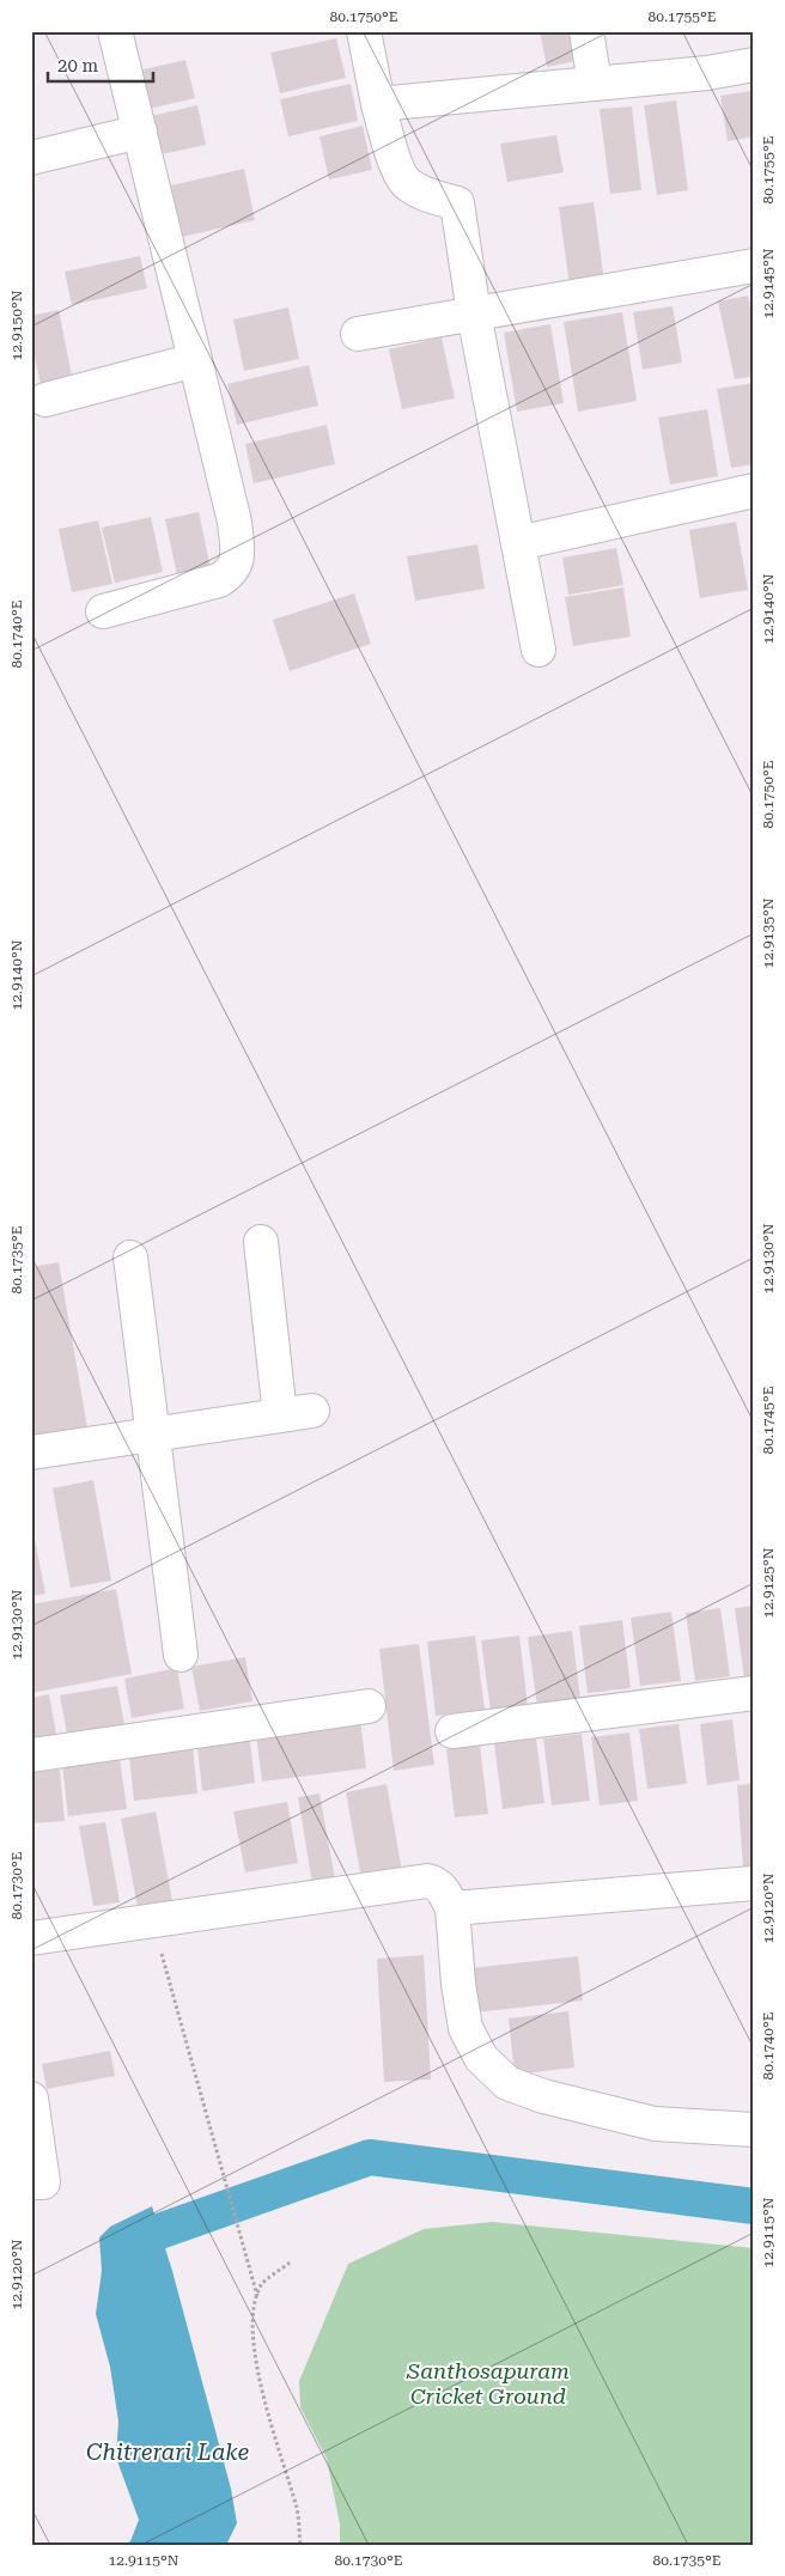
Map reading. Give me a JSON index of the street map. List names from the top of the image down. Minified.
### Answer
{"water":["Chitrerari Lake"],"parks":["Santhosapuram Cricket Ground"],"scale_bar":"20 m","coordinates":["80.1750°E","80.1755°E","12.9145°N","12.9150°N","12.9140°N","80.1740°E","12.9135°N","12.9130°N","80.1735°E","80.1745°E","12.9125°N","80.1730°E","12.9120°N","12.9115°N"]}
